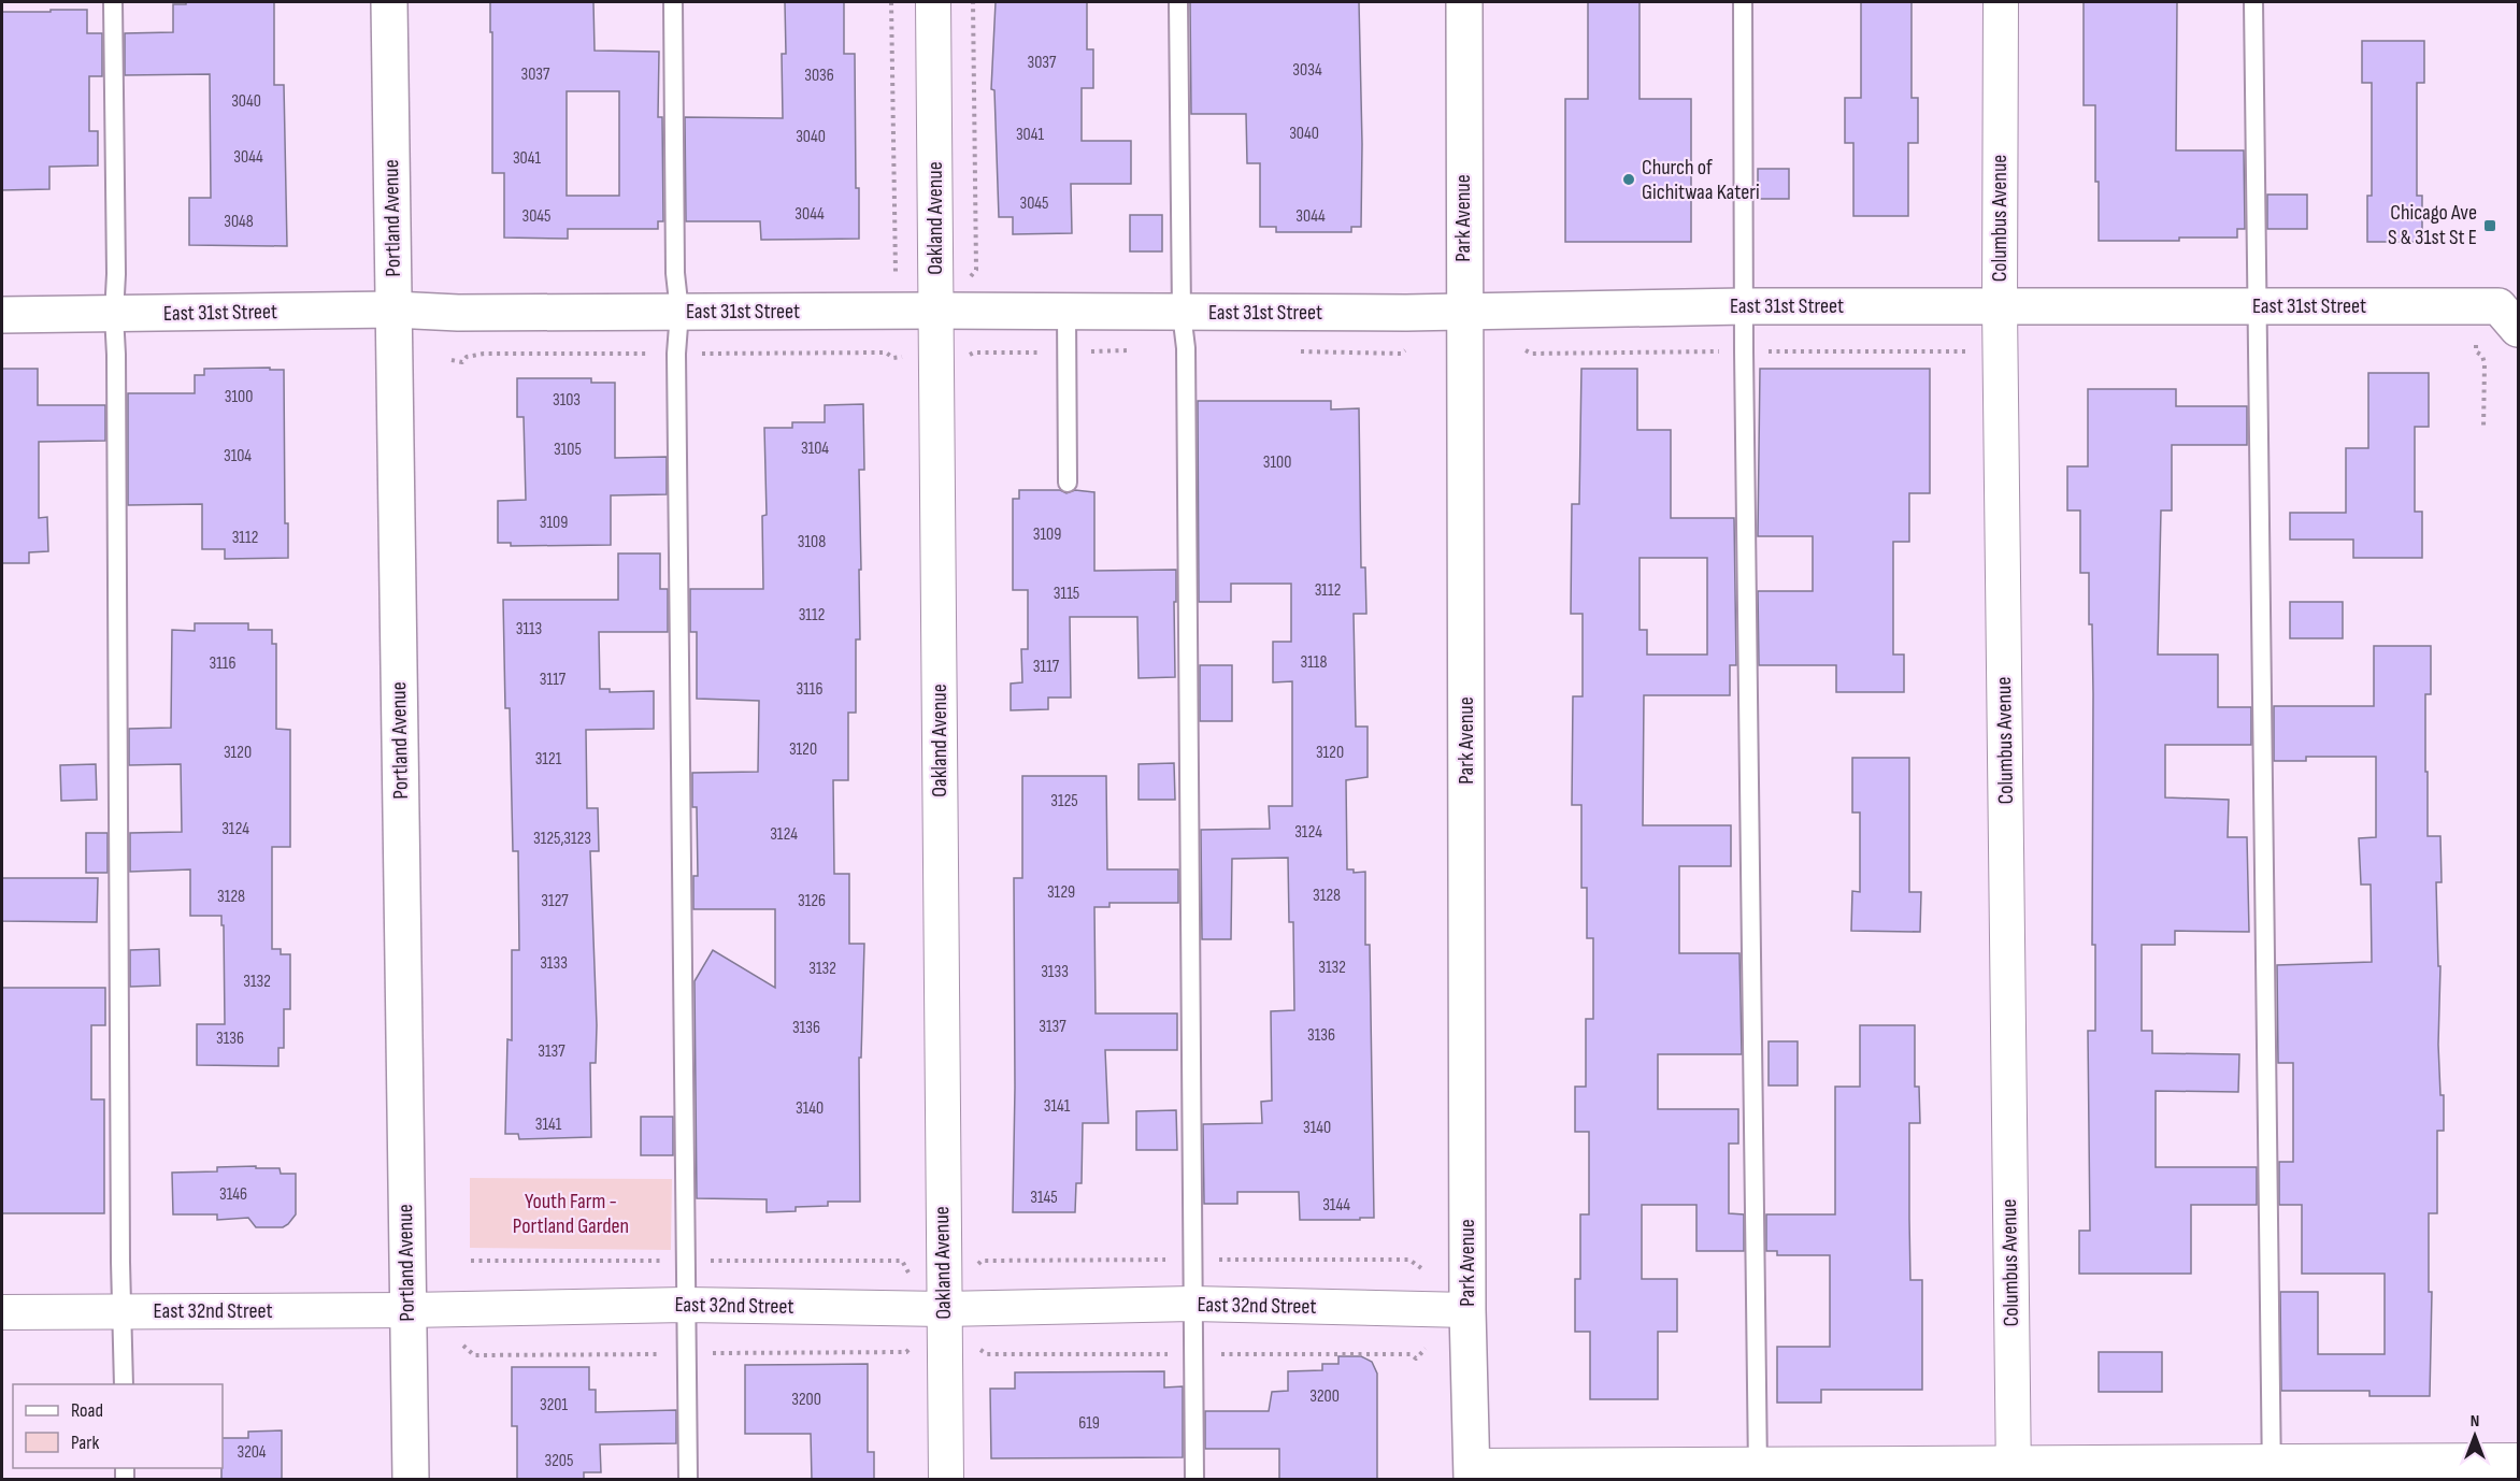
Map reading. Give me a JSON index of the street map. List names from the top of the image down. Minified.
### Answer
{"streets":{"street":["Portland Avenue","Oakland Avenue","Park Avenue","Columbus Avenue","East 31st Street","East 32nd Street"]},"crossings":[["Portland Avenue","East 31st Street"],["Portland Avenue","East 32nd Street"],["Oakland Avenue","East 31st Street"],["Oakland Avenue","East 32nd Street"],["Park Avenue","East 31st Street"],["Park Avenue","East 32nd Street"],["Columbus Avenue","East 31st Street"]],"parks":["Youth Farm - Portland Garden"],"places":{"other":["Church of Gichitwaa Kateri"],"transit":["Chicago Ave S & 31st St E"]},"house_numbers":["3037","3034","3037","3036","3040","3040","3041","3040","3044","3041","3045","3044","3045","3044","3048","3100","3103","3104","3105","3104","3100","3109","3109","3112","3108","3112","3115","3112","3113","3118","3116","3117","3117","3116","3120","3120","3120","3121","3125","3124","3124","3124","3125,3123","3129","3128","3128","3127","3126","3133","3132","3132","3133","3132","3137","3136","3136","3136","3137","3141","3140","3141","3140","3146","3145","3144","3200","3200","3201","619","3204","3205"],"legend":["Road","Park"],"north":"top"}
